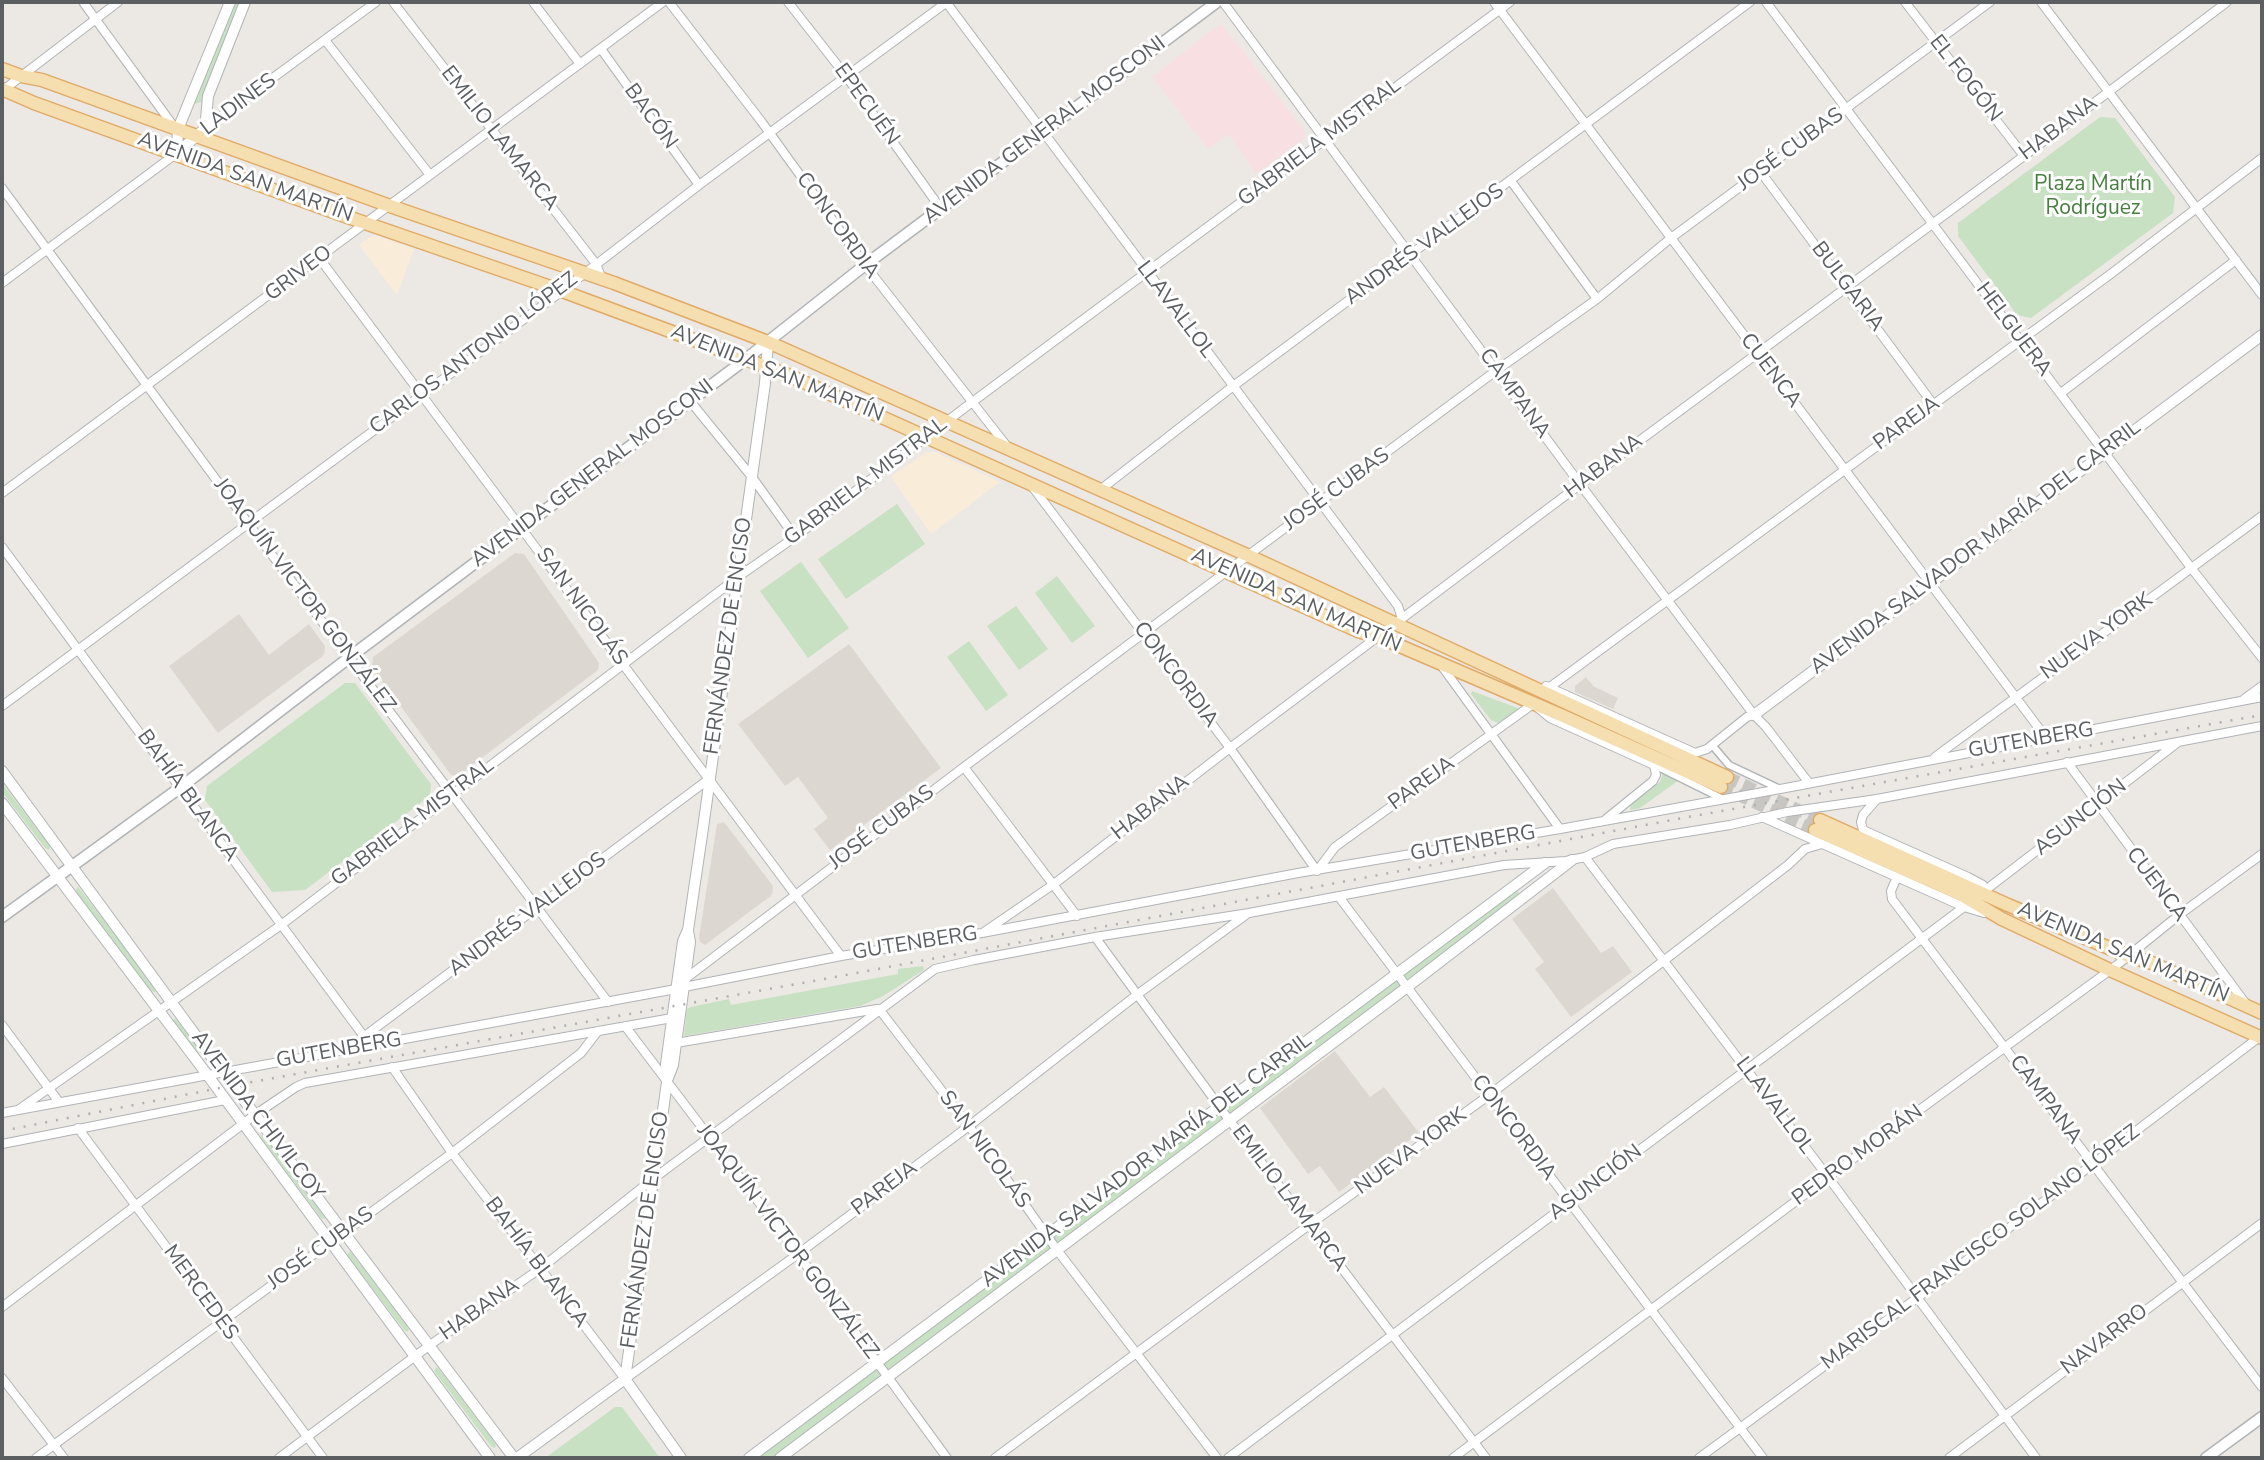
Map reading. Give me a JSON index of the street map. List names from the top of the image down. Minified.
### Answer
{"streets":{"main road":["AVENIDA GENERAL MOSCONI","AVENIDA SAN MARTÍN"],"street":["EL FOGÓN","LADINES","EPECUÉN","BACÓN","HABANA","EMILIO LAMARCA","GABRIELA MISTRAL","JOSÉ CUBAS","CONCORDIA","ANDRÉS VALLEJOS","GRIVEO","BULGARIA","LLAVALLOL","HELGUERA","CARLOS ANTONIO LÓPEZ","CUENCA","CAMPANA","PAREJA","AVENIDA SALVADOR MARÍA DEL CARRIL","JOAQUÍN VICTOR GONZÁLEZ","SAN NICOLÁS","FERNÁNDEZ DE ENCISO","NUEVA YORK","GUTENBERG","BAHÍA BLANCA","ASUNCIÓN","AVENIDA CHIVILCOY","PEDRO MORÁN","MARISCAL FRANCISCO SOLANO LÓPEZ","MERCEDES","NAVARRO"]},"crossings":[["EL FOGÓN","HABANA"],["EL FOGÓN","JOSÉ CUBAS"],["LADINES","AVENIDA SAN MARTÍN"],["LADINES","JOAQUÍN VICTOR GONZÁLEZ"],["EPECUÉN","AVENIDA GENERAL MOSCONI"],["EPECUÉN","CARLOS ANTONIO LÓPEZ"],["BACÓN","GRIVEO"],["BACÓN","CARLOS ANTONIO LÓPEZ"],["HABANA","AVENIDA SAN MARTÍN"],["HABANA","CONCORDIA"],["HABANA","BULGARIA"],["HABANA","LLAVALLOL"],["HABANA","HELGUERA"],["HABANA","CUENCA"],["HABANA","CAMPANA"],["HABANA","JOAQUÍN VICTOR GONZÁLEZ"],["HABANA","SAN NICOLÁS"],["HABANA","FERNÁNDEZ DE ENCISO"],["HABANA","GUTENBERG"],["HABANA","BAHÍA BLANCA"],["HABANA","AVENIDA CHIVILCOY"],["HABANA","MERCEDES"],["AVENIDA GENERAL MOSCONI","AVENIDA SAN MARTÍN"],["AVENIDA GENERAL MOSCONI","CONCORDIA"],["AVENIDA GENERAL MOSCONI","LLAVALLOL"],["AVENIDA GENERAL MOSCONI","JOAQUÍN VICTOR GONZÁLEZ"],["AVENIDA GENERAL MOSCONI","SAN NICOLÁS"],["AVENIDA GENERAL MOSCONI","FERNÁNDEZ DE ENCISO"],["AVENIDA GENERAL MOSCONI","BAHÍA BLANCA"],["AVENIDA GENERAL MOSCONI","AVENIDA CHIVILCOY"],["EMILIO LAMARCA","AVENIDA SAN MARTÍN"],["EMILIO LAMARCA","GRIVEO"],["EMILIO LAMARCA","CARLOS ANTONIO LÓPEZ"],["EMILIO LAMARCA","PAREJA"],["EMILIO LAMARCA","AVENIDA SALVADOR MARÍA DEL CARRIL"],["EMILIO LAMARCA","NUEVA YORK"],["EMILIO LAMARCA","GUTENBERG"],["EMILIO LAMARCA","ASUNCIÓN"],["EMILIO LAMARCA","PEDRO MORÁN"],["GABRIELA MISTRAL","AVENIDA SAN MARTÍN"],["GABRIELA MISTRAL","CONCORDIA"],["GABRIELA MISTRAL","LLAVALLOL"],["GABRIELA MISTRAL","CUENCA"],["GABRIELA MISTRAL","CAMPANA"],["GABRIELA MISTRAL","JOAQUÍN VICTOR GONZÁLEZ"],["GABRIELA MISTRAL","SAN NICOLÁS"],["GABRIELA MISTRAL","FERNÁNDEZ DE ENCISO"],["GABRIELA MISTRAL","GUTENBERG"],["GABRIELA MISTRAL","BAHÍA BLANCA"],["GABRIELA MISTRAL","AVENIDA CHIVILCOY"],["JOSÉ CUBAS","AVENIDA SAN MARTÍN"],["JOSÉ CUBAS","CONCORDIA"],["JOSÉ CUBAS","BULGARIA"],["JOSÉ CUBAS","LLAVALLOL"],["JOSÉ CUBAS","HELGUERA"],["JOSÉ CUBAS","CUENCA"],["JOSÉ CUBAS","CAMPANA"],["JOSÉ CUBAS","SAN NICOLÁS"],["JOSÉ CUBAS","FERNÁNDEZ DE ENCISO"],["JOSÉ CUBAS","GUTENBERG"],["JOSÉ CUBAS","BAHÍA BLANCA"],["JOSÉ CUBAS","AVENIDA CHIVILCOY"],["JOSÉ CUBAS","MERCEDES"],["AVENIDA SAN MARTÍN","CONCORDIA"],["AVENIDA SAN MARTÍN","ANDRÉS VALLEJOS"],["AVENIDA SAN MARTÍN","GRIVEO"],["AVENIDA SAN MARTÍN","LLAVALLOL"],["AVENIDA SAN MARTÍN","CARLOS ANTONIO LÓPEZ"],["AVENIDA SAN MARTÍN","CUENCA"],["AVENIDA SAN MARTÍN","CAMPANA"],["AVENIDA SAN MARTÍN","PAREJA"],["AVENIDA SAN MARTÍN","AVENIDA SALVADOR MARÍA DEL CARRIL"],["AVENIDA SAN MARTÍN","FERNÁNDEZ DE ENCISO"],["AVENIDA SAN MARTÍN","NUEVA YORK"],["AVENIDA SAN MARTÍN","GUTENBERG"],["AVENIDA SAN MARTÍN","ASUNCIÓN"],["AVENIDA SAN MARTÍN","PEDRO MORÁN"],["AVENIDA SAN MARTÍN","MARISCAL FRANCISCO SOLANO LÓPEZ"],["CONCORDIA","CARLOS ANTONIO LÓPEZ"],["CONCORDIA","PAREJA"],["CONCORDIA","AVENIDA SALVADOR MARÍA DEL CARRIL"],["CONCORDIA","NUEVA YORK"],["CONCORDIA","GUTENBERG"],["CONCORDIA","ASUNCIÓN"],["CONCORDIA","PEDRO MORÁN"],["CONCORDIA","MARISCAL FRANCISCO SOLANO LÓPEZ"],["ANDRÉS VALLEJOS","LLAVALLOL"],["ANDRÉS VALLEJOS","CUENCA"],["ANDRÉS VALLEJOS","CAMPANA"],["ANDRÉS VALLEJOS","JOAQUÍN VICTOR GONZÁLEZ"],["ANDRÉS VALLEJOS","SAN NICOLÁS"],["ANDRÉS VALLEJOS","FERNÁNDEZ DE ENCISO"],["ANDRÉS VALLEJOS","GUTENBERG"],["ANDRÉS VALLEJOS","BAHÍA BLANCA"],["GRIVEO","JOAQUÍN VICTOR GONZÁLEZ"],["GRIVEO","SAN NICOLÁS"],["BULGARIA","PAREJA"],["LLAVALLOL","CARLOS ANTONIO LÓPEZ"],["LLAVALLOL","NUEVA YORK"],["LLAVALLOL","GUTENBERG"],["LLAVALLOL","ASUNCIÓN"],["LLAVALLOL","PEDRO MORÁN"],["LLAVALLOL","MARISCAL FRANCISCO SOLANO LÓPEZ"],["LLAVALLOL","NAVARRO"],["HELGUERA","PAREJA"],["HELGUERA","AVENIDA SALVADOR MARÍA DEL CARRIL"],["HELGUERA","NUEVA YORK"],["CARLOS ANTONIO LÓPEZ","JOAQUÍN VICTOR GONZÁLEZ"],["CARLOS ANTONIO LÓPEZ","SAN NICOLÁS"],["CARLOS ANTONIO LÓPEZ","BAHÍA BLANCA"],["CUENCA","PAREJA"],["CUENCA","AVENIDA SALVADOR MARÍA DEL CARRIL"],["CUENCA","NUEVA YORK"],["CUENCA","GUTENBERG"],["CUENCA","ASUNCIÓN"],["CUENCA","PEDRO MORÁN"],["CAMPANA","PAREJA"],["CAMPANA","AVENIDA SALVADOR MARÍA DEL CARRIL"],["CAMPANA","GUTENBERG"],["CAMPANA","ASUNCIÓN"],["CAMPANA","PEDRO MORÁN"],["CAMPANA","MARISCAL FRANCISCO SOLANO LÓPEZ"],["CAMPANA","NAVARRO"],["PAREJA","JOAQUÍN VICTOR GONZÁLEZ"],["PAREJA","SAN NICOLÁS"],["PAREJA","FERNÁNDEZ DE ENCISO"],["PAREJA","GUTENBERG"],["PAREJA","BAHÍA BLANCA"],["PAREJA","AVENIDA CHIVILCOY"],["AVENIDA SALVADOR MARÍA DEL CARRIL","JOAQUÍN VICTOR GONZÁLEZ"],["AVENIDA SALVADOR MARÍA DEL CARRIL","SAN NICOLÁS"],["AVENIDA SALVADOR MARÍA DEL CARRIL","GUTENBERG"],["JOAQUÍN VICTOR GONZÁLEZ","FERNÁNDEZ DE ENCISO"],["JOAQUÍN VICTOR GONZÁLEZ","GUTENBERG"],["SAN NICOLÁS","FERNÁNDEZ DE ENCISO"],["SAN NICOLÁS","NUEVA YORK"],["SAN NICOLÁS","GUTENBERG"],["FERNÁNDEZ DE ENCISO","GUTENBERG"],["FERNÁNDEZ DE ENCISO","BAHÍA BLANCA"],["NUEVA YORK","GUTENBERG"],["GUTENBERG","BAHÍA BLANCA"],["GUTENBERG","ASUNCIÓN"],["GUTENBERG","AVENIDA CHIVILCOY"]],"parks":["Plaza Martín Rodríguez"]}
